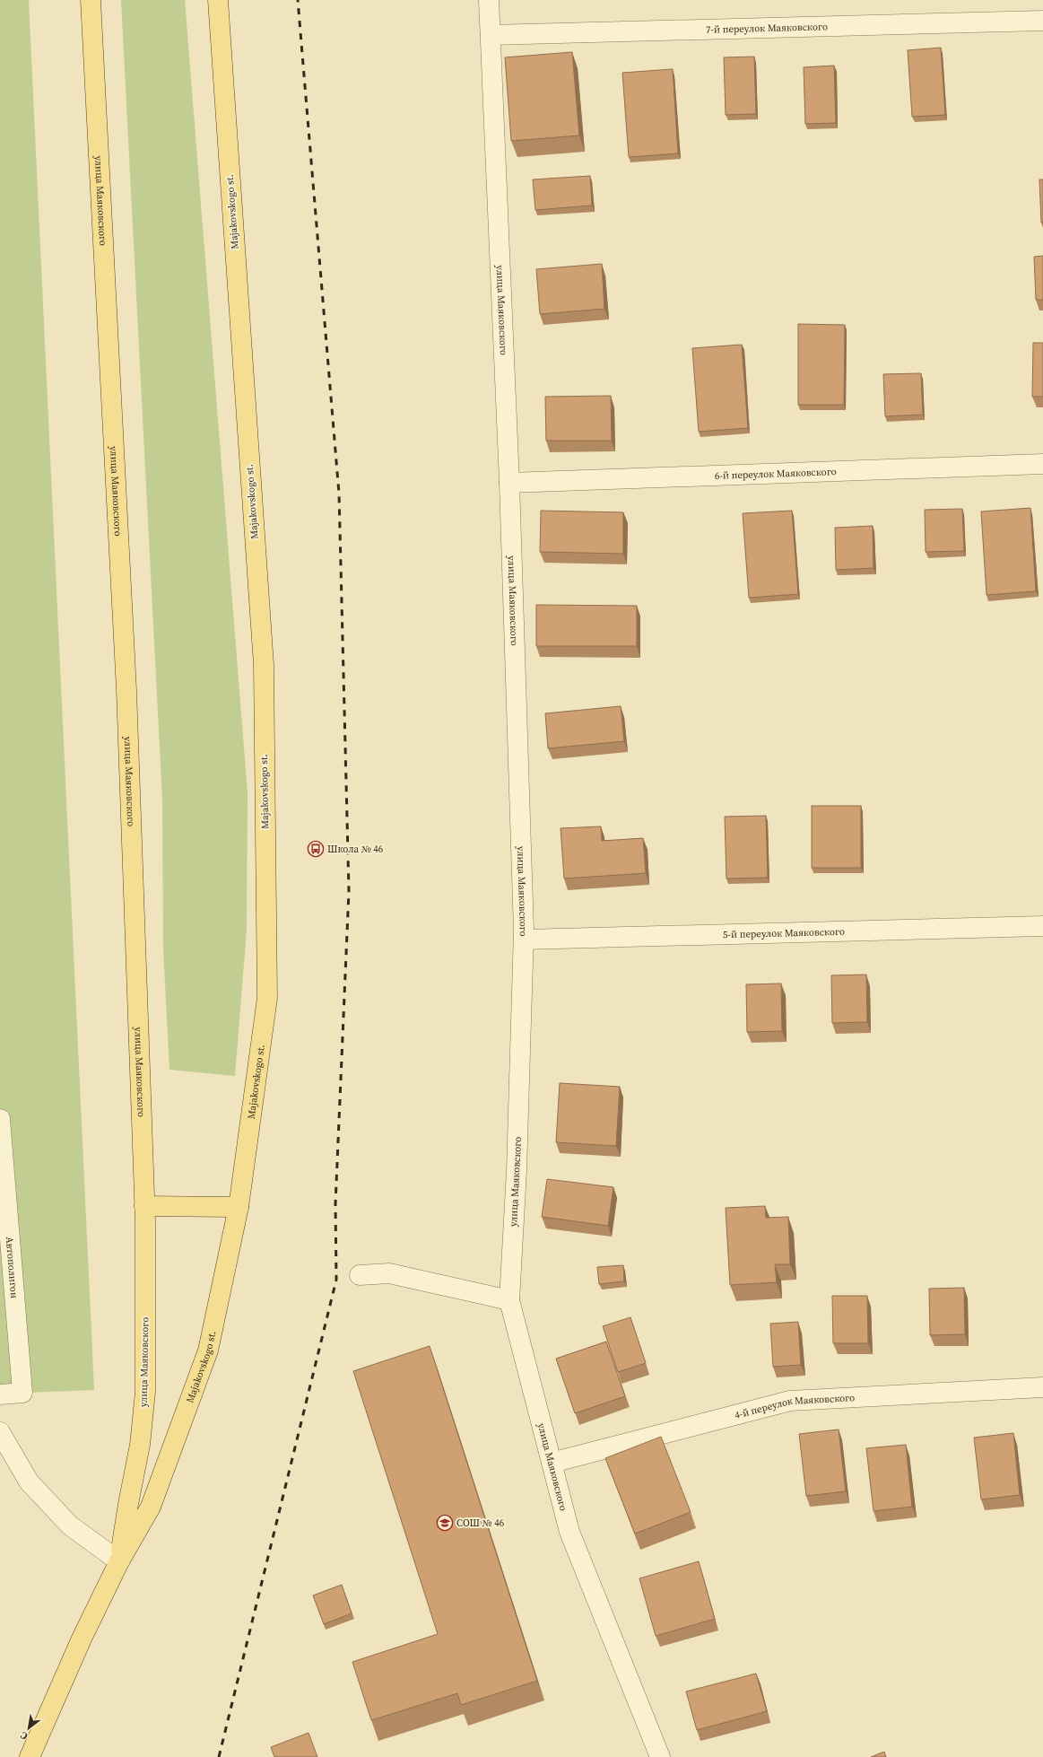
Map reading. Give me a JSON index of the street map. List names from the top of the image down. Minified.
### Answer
{"streets":{"main road":["улица Маяковского","Majakovskogo st."],"street":["7-й переулок Маяковского","6-й переулок Маяковского","5-й переулок Маяковского","Автополигон","4-й переулок Маяковского"]},"crossings":[["7-й переулок Маяковского","улица Маяковского"],["улица Маяковского","Majakovskogo st."],["улица Маяковского","6-й переулок Маяковского"],["улица Маяковского","5-й переулок Маяковского"],["улица Маяковского","4-й переулок Маяковского"]],"places":{"bus stop":["Школа № 46"],"school or university":["СОШ № 46"]},"north":"bottom left"}
